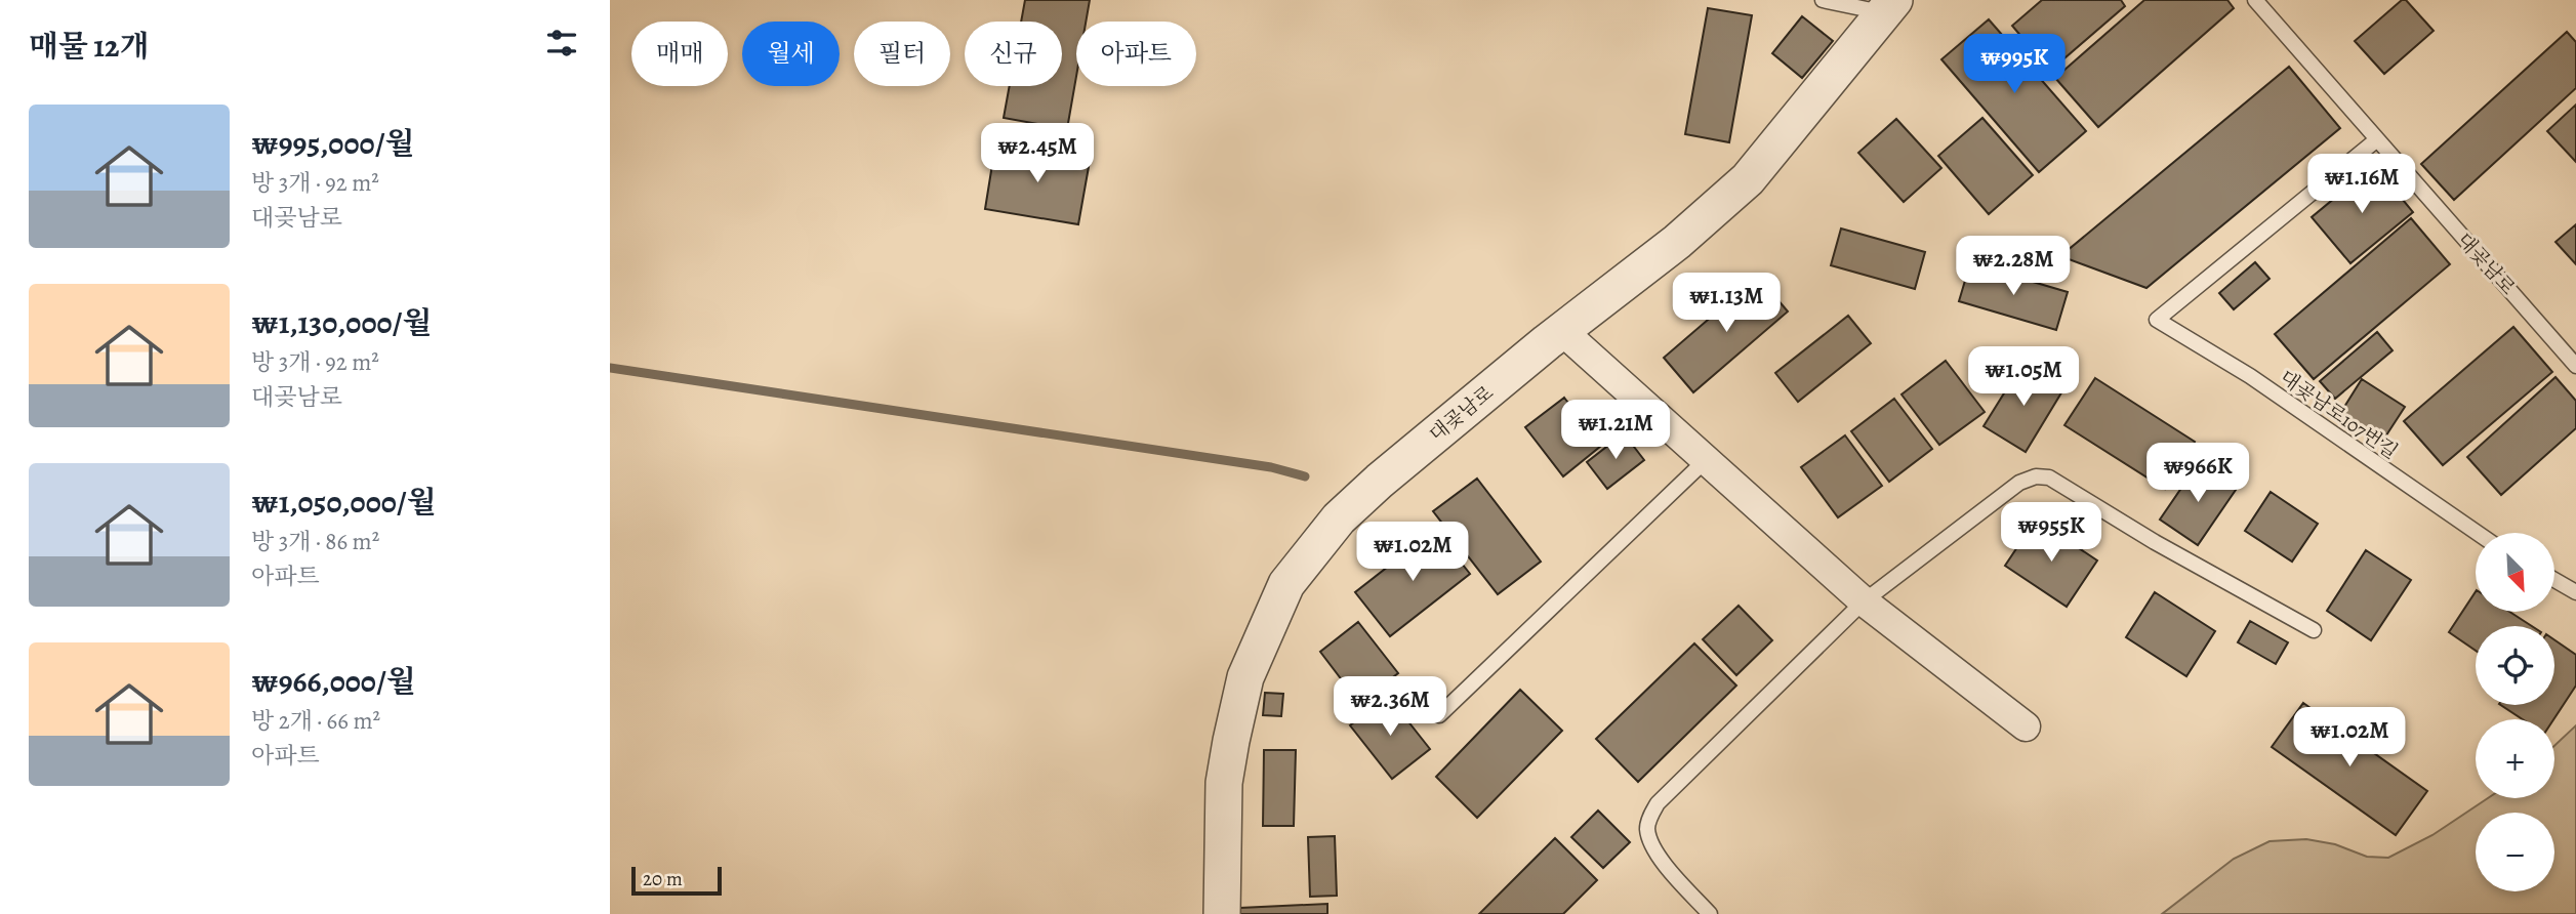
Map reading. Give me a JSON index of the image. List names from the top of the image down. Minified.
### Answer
{"streets":{"street":["대곶남로"],"lane":["대곶남로107번길"]},"crossings":[["대곶남로","대곶남로107번길"]],"scale_bar":"20 m","north":"bottom right","page":{"heading":"매물 12개","chip":["매매","월세","필터","신규","아파트"],"price":["₩995K","₩2.45M","₩1.16M","₩2.28M","₩1.13M","₩1.05M","₩1.21M","₩966K","₩955K","₩1.02M","₩2.36M","₩1.02M"],"list":[{"name":"₩995,000/월","note":"방 3개 · 92 m² · 대곶남로"},{"name":"₩1,130,000/월","note":"방 3개 · 92 m² · 대곶남로"},{"name":"₩1,050,000/월","note":"방 3개 · 86 m² · 아파트"},{"name":"₩966,000/월","note":"방 2개 · 66 m² · 아파트"}],"map_buttons":["+","−"],"scale":"20 m"}}
